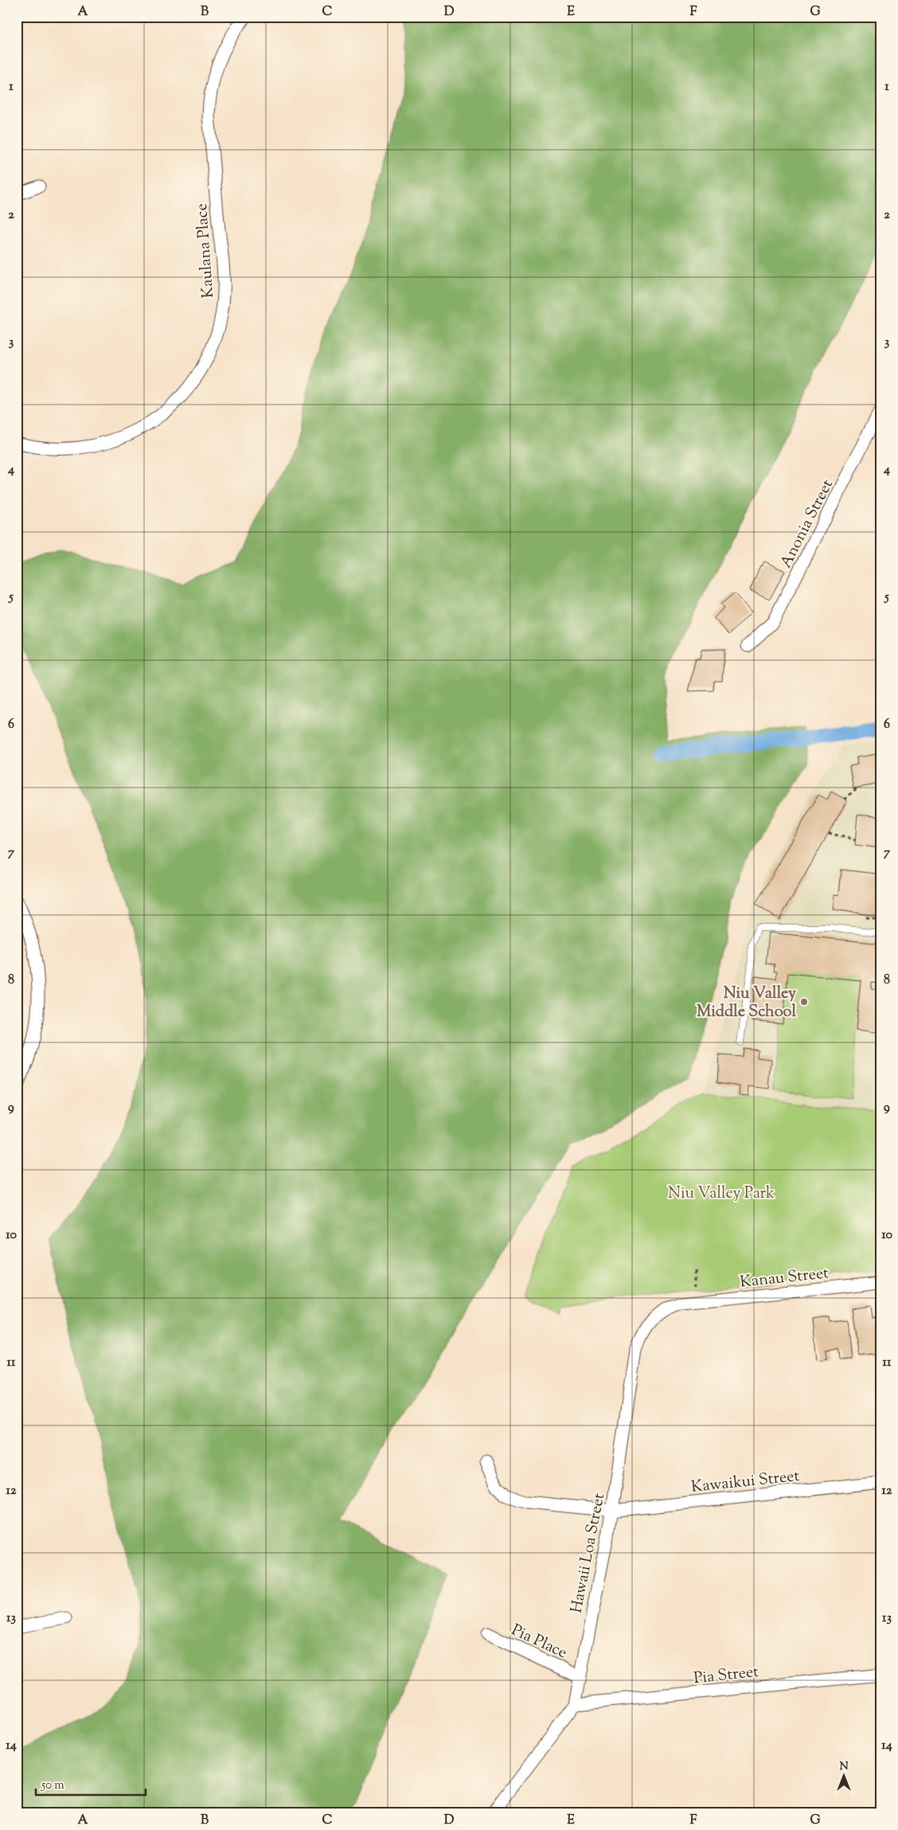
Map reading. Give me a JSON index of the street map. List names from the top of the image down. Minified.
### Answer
{"streets":{"street":["Kaulana Place","Anonia Street","Kanau Street","Kawaikui Street","Hawaii Loa Street","Pia Place","Pia Street"]},"crossings":[["Kanau Street","Hawaii Loa Street"],["Kawaikui Street","Hawaii Loa Street"],["Hawaii Loa Street","Pia Place"],["Hawaii Loa Street","Pia Street"]],"parks":["Niu Valley Park"],"places":["Niu Valley Middle School"],"scale_bar":"50 m","north":"top","grid":{"columns":["A","B","C","D","E","F","G"],"rows":["1","2","3","4","5","6","7","8","9","10","11","12","13","14"]}}
